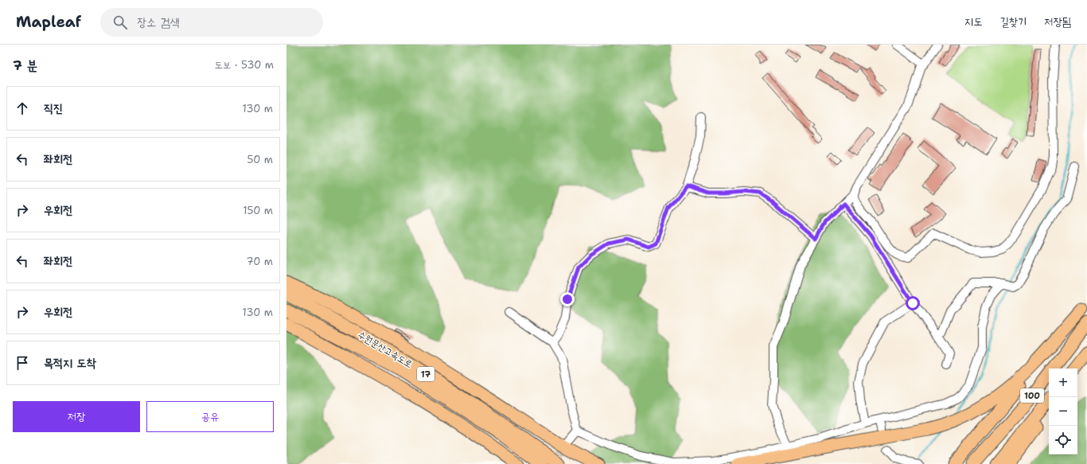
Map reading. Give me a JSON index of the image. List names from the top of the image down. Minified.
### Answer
{"streets":{"highway":["수원문산고속도로","17","100"]},"page":{"header":"Mapleaf","search":"장소 검색","nav":["지도","길찾기","저장됨"],"heading":["7 분","도보 · 530 m"],"list":[["직진","130 m"],["좌회전","50 m"],["우회전","150 m"],["좌회전","70 m"],["우회전","130 m"],"목적지 도착"],"map_buttons":["+","−"],"buttons":["저장","공유"]}}
